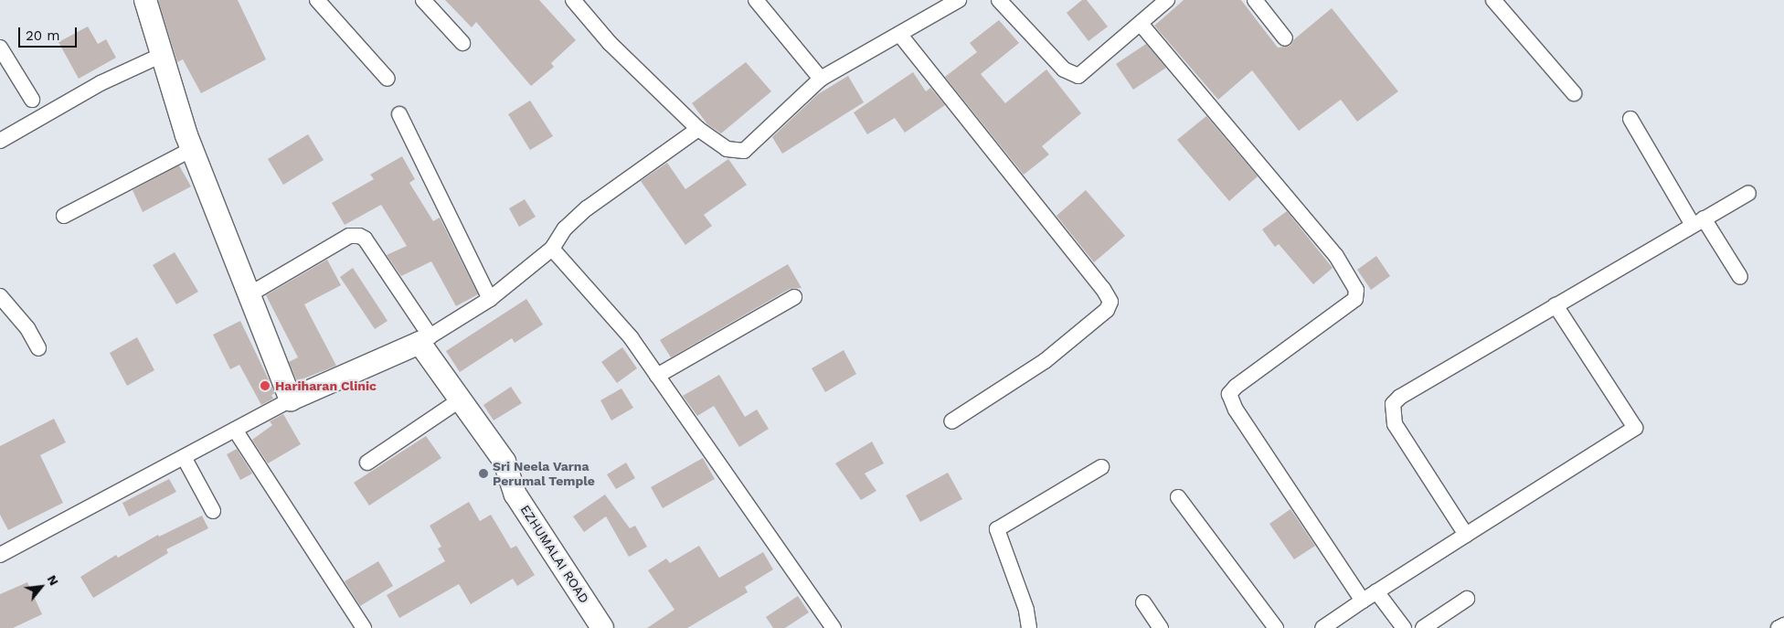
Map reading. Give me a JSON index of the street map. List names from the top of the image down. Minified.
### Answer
{"streets":{"street":["EZHUMALAI ROAD"]},"places":["Hariharan Clinic","Sri Neela Varna Perumal Temple"],"scale_bar":"20 m","north":"top right"}
